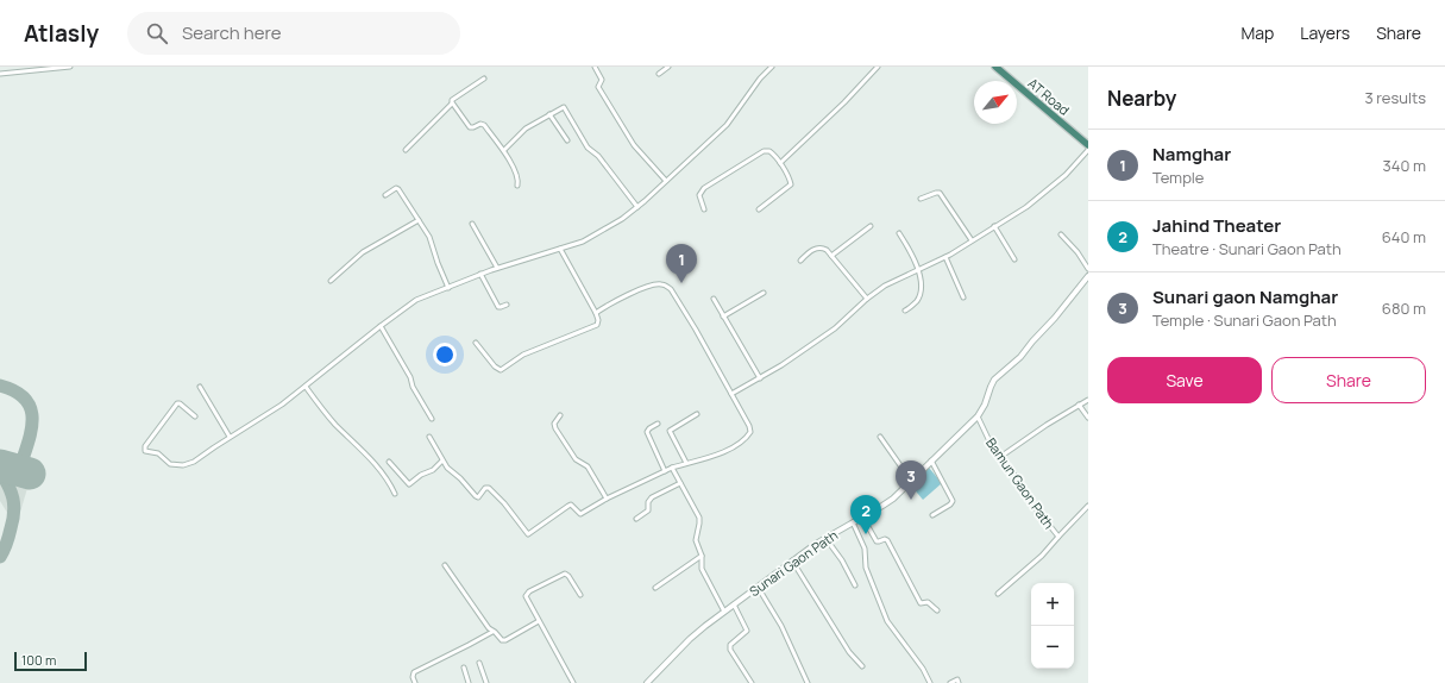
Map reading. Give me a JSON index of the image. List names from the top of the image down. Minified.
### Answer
{"streets":{"highway":["AT Road"],"street":["Bamun Gaon Path","Sunari Gaon Path"]},"crossings":[["Bamun Gaon Path","Sunari Gaon Path"]],"scale_bar":"100 m","north":"top right","page":{"header":"Atlasly","search":"Search here","nav":["Map","Layers","Share"],"heading":["Nearby","3 results"],"list":[{"mark":"1","name":"Namghar","note":"Temple","value":"340 m"},{"mark":"2","name":"Jahind Theater","note":"Theatre · Sunari Gaon Path","value":"640 m"},{"mark":"3","name":"Sunari gaon Namghar","note":"Temple · Sunari Gaon Path","value":"680 m"}],"pins":["1","3","2"],"buttons":["Save","Share"],"map_buttons":["+","−"],"scale":"100 m"}}
